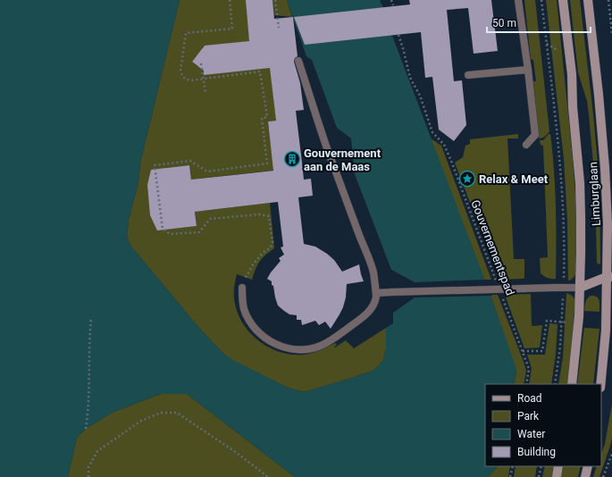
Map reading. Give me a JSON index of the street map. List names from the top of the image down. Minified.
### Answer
{"streets":{"main road":["Limburglaan"],"path":["Gouvernementspad"]},"places":{"building":["Gouvernement aan de Maas"],"place":["Relax & Meet"]},"legend":["Road","Park","Water","Building"],"scale_bar":"50 m"}
